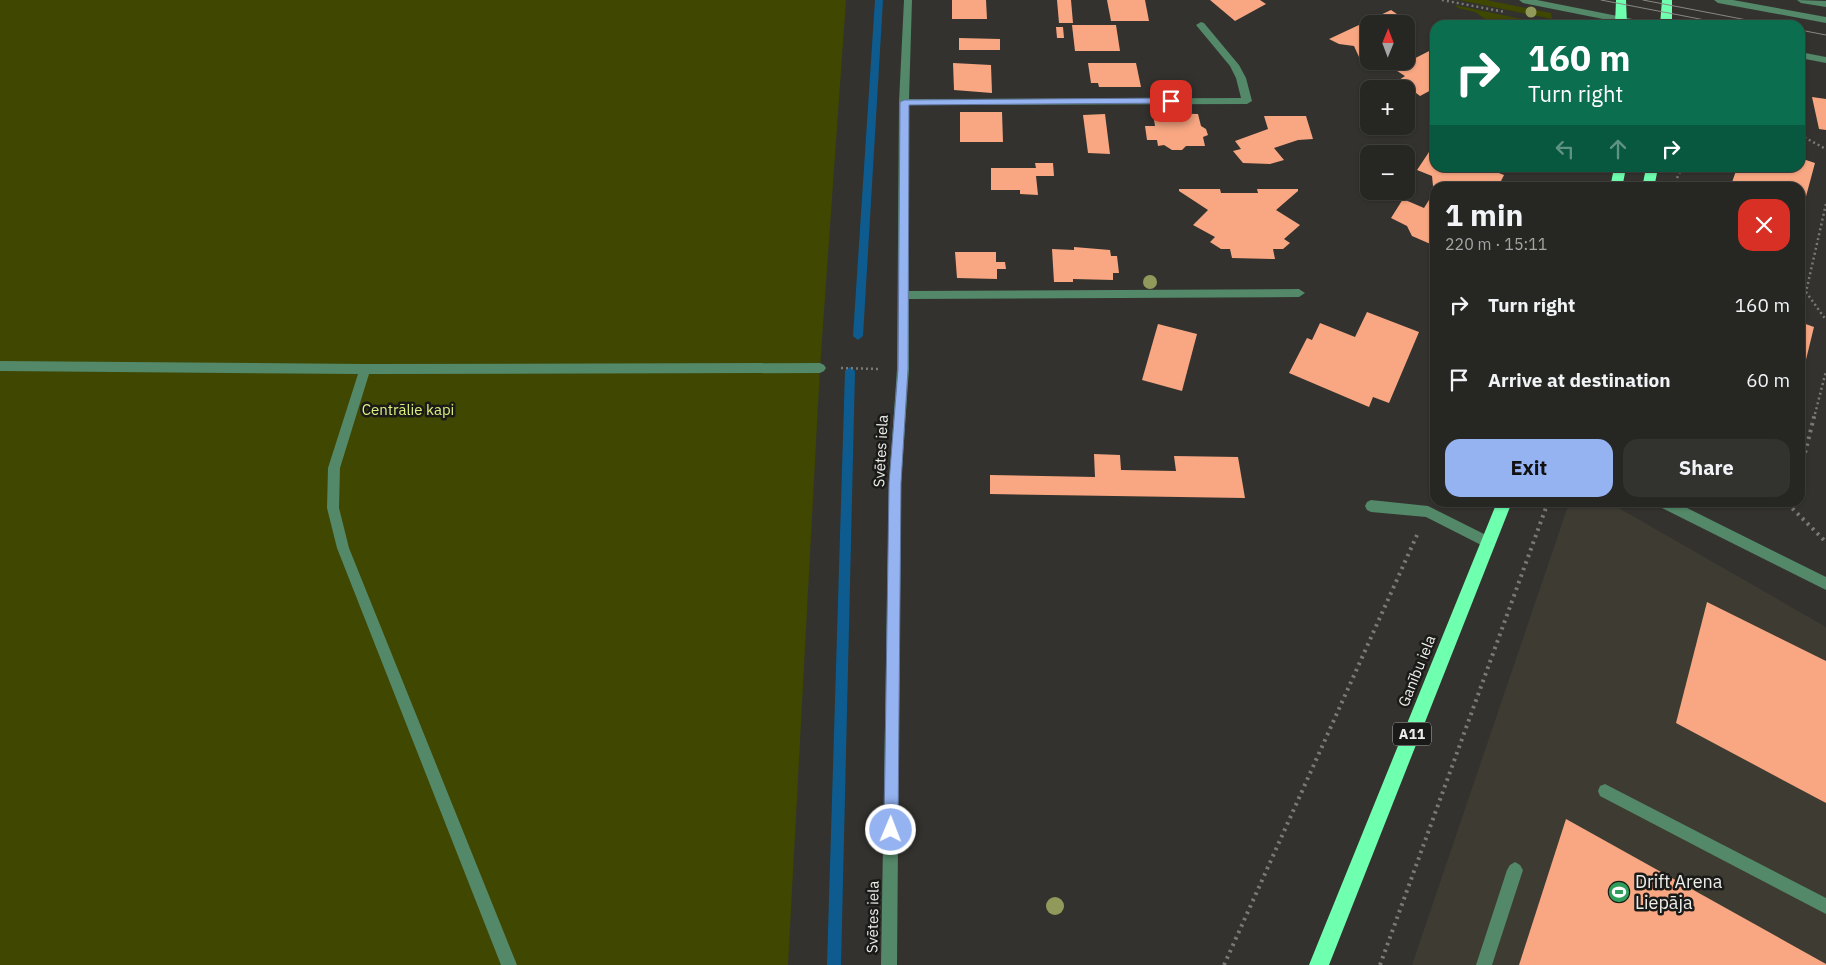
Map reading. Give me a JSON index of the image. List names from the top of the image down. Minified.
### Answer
{"streets":{"highway":["Ganību iela","A11"],"street":["Svētes iela"]},"parks":["Centrālie kapi"],"places":{"sports":["Drift Arena Liepāja"]},"north":"top","page":{"map_buttons":["+","−"],"turn":["160 m","Turn right"],"heading":["1 min","220 m · 15:11"],"list":[{"name":"Turn right","value":"160 m"},{"name":"Arrive at destination","value":"60 m"}],"buttons":["Exit","Share"]}}
